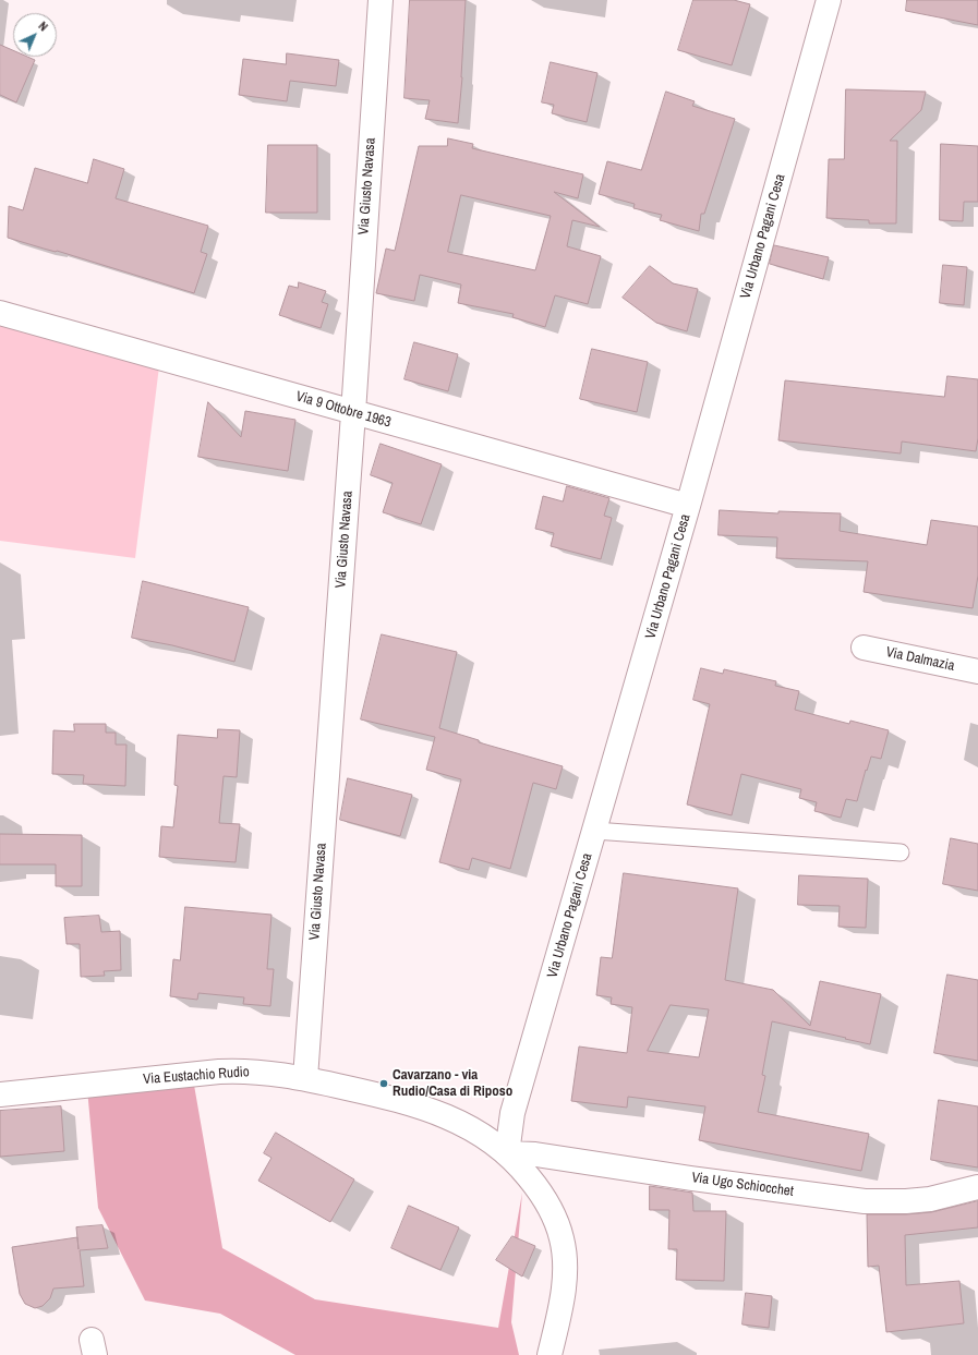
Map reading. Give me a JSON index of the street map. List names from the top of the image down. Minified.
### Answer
{"streets":{"street":["Via Giusto Navasa","Via Urbano Pagani Cesa","Via 9 Ottobre 1963","Via Dalmazia","Via Eustachio Rudio","Via Ugo Schiocchet"]},"crossings":[["Via Giusto Navasa","Via 9 Ottobre 1963"],["Via Giusto Navasa","Via Eustachio Rudio"],["Via Urbano Pagani Cesa","Via 9 Ottobre 1963"],["Via Urbano Pagani Cesa","Via Eustachio Rudio"],["Via Urbano Pagani Cesa","Via Ugo Schiocchet"],["Via Eustachio Rudio","Via Ugo Schiocchet"]],"places":["Cavarzano - via Rudio/Casa di Riposo"],"north":"top right"}
